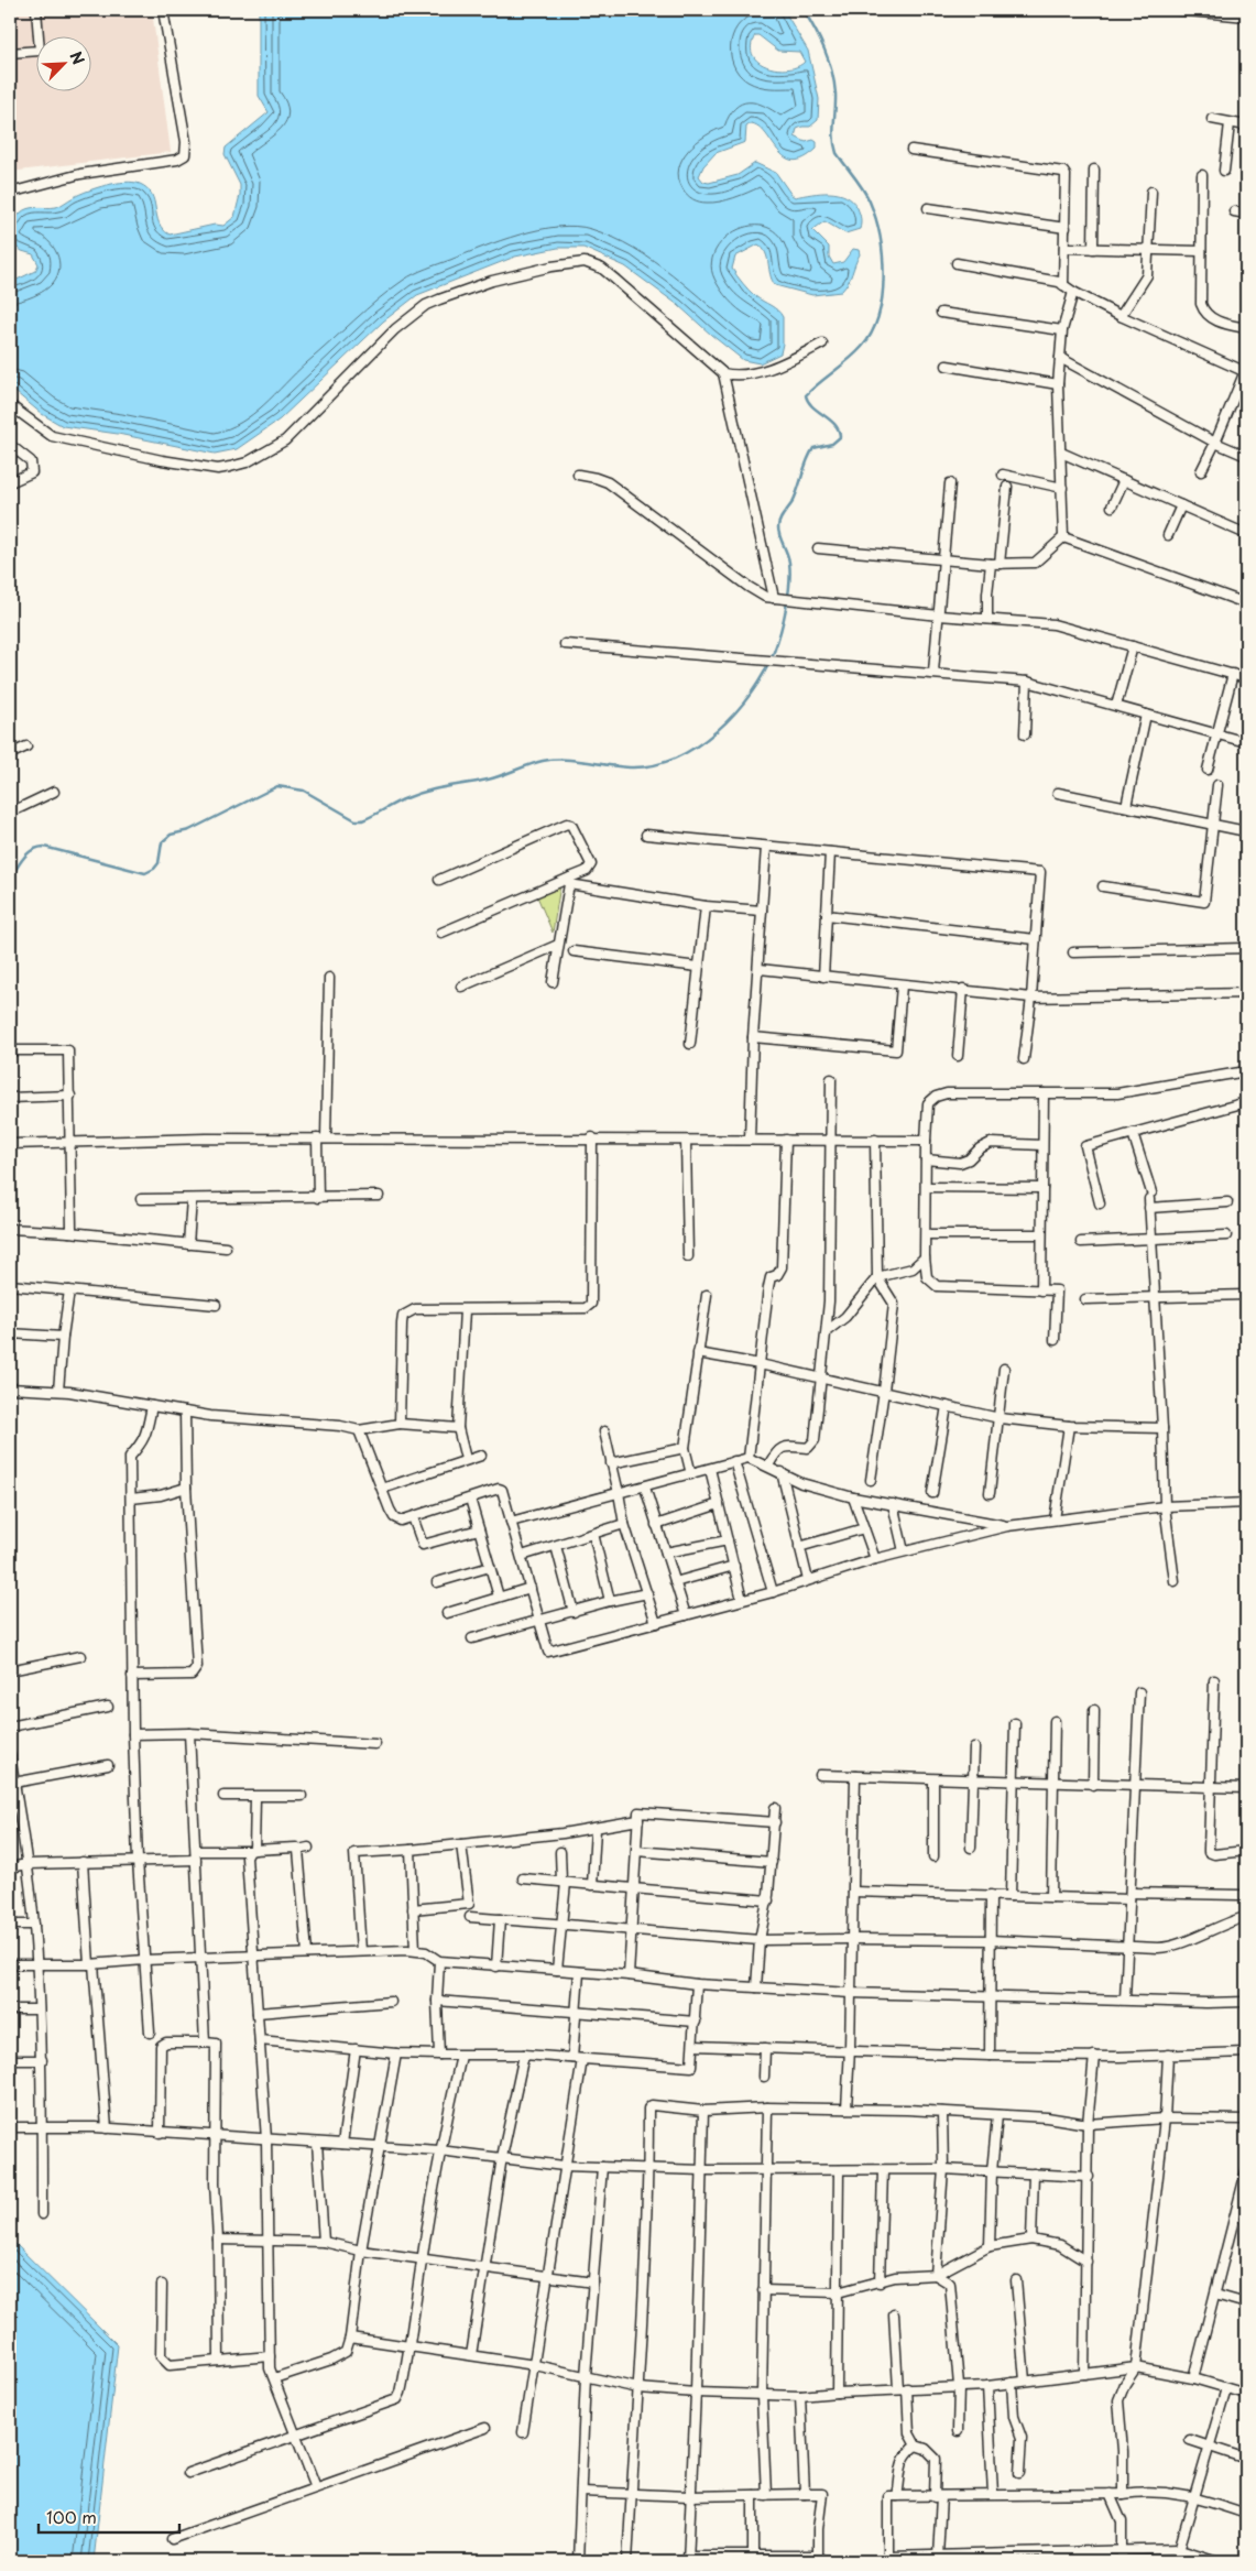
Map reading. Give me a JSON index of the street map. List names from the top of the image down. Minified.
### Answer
{"scale_bar":"100 m","north":"top right"}
